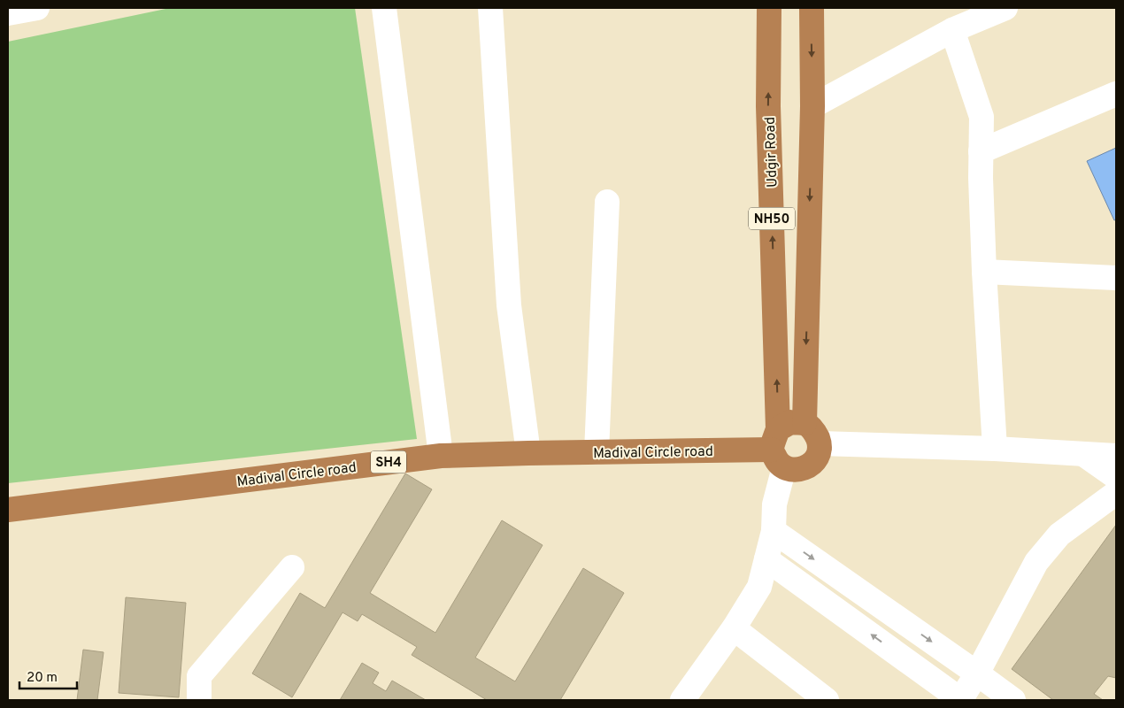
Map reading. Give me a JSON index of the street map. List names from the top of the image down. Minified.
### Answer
{"streets":{"highway":["Udgir Road","NH50","Madival Circle road","SH4"]},"crossings":[["Udgir Road","NH50"],["Udgir Road","Madival Circle road"],["NH50","Madival Circle road"]],"scale_bar":"20 m"}
